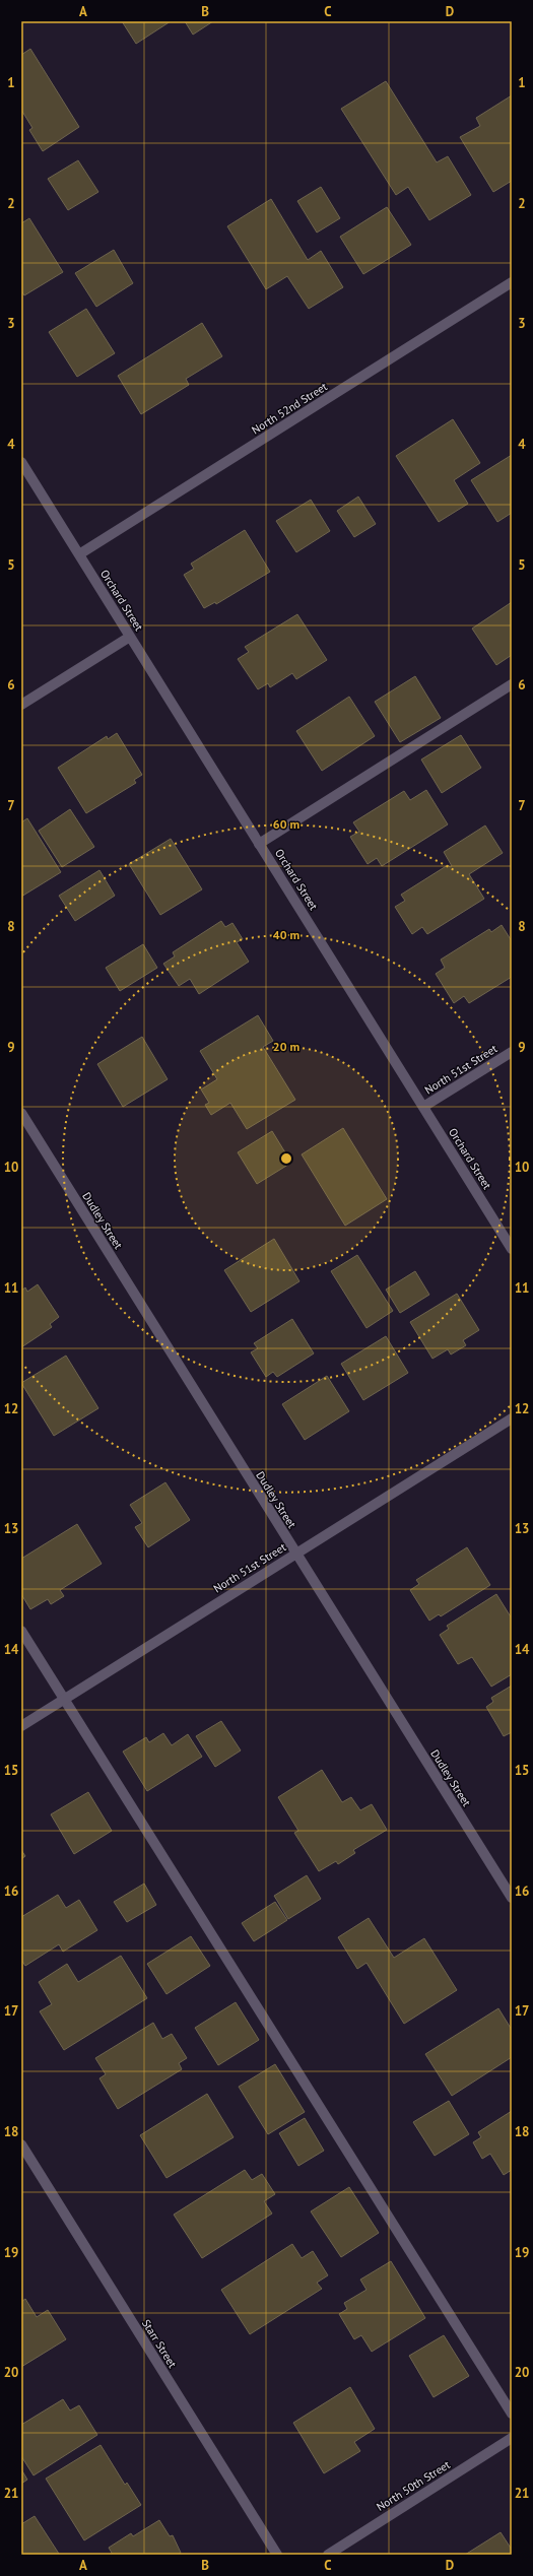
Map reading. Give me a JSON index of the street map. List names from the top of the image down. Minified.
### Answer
{"streets":{"street":["North 52nd Street","Orchard Street","North 51st Street","Dudley Street","Starr Street","North 50th Street"]},"crossings":[["North 52nd Street","Orchard Street"],["Orchard Street","North 51st Street"],["North 51st Street","Dudley Street"]],"grid":{"columns":["A","B","C","D"],"rows":["1","2","3","4","5","6","7","8","9","10","11","12","13","14","15","16","17","18","19","20","21"]},"rings":["60 m","40 m","20 m"]}
